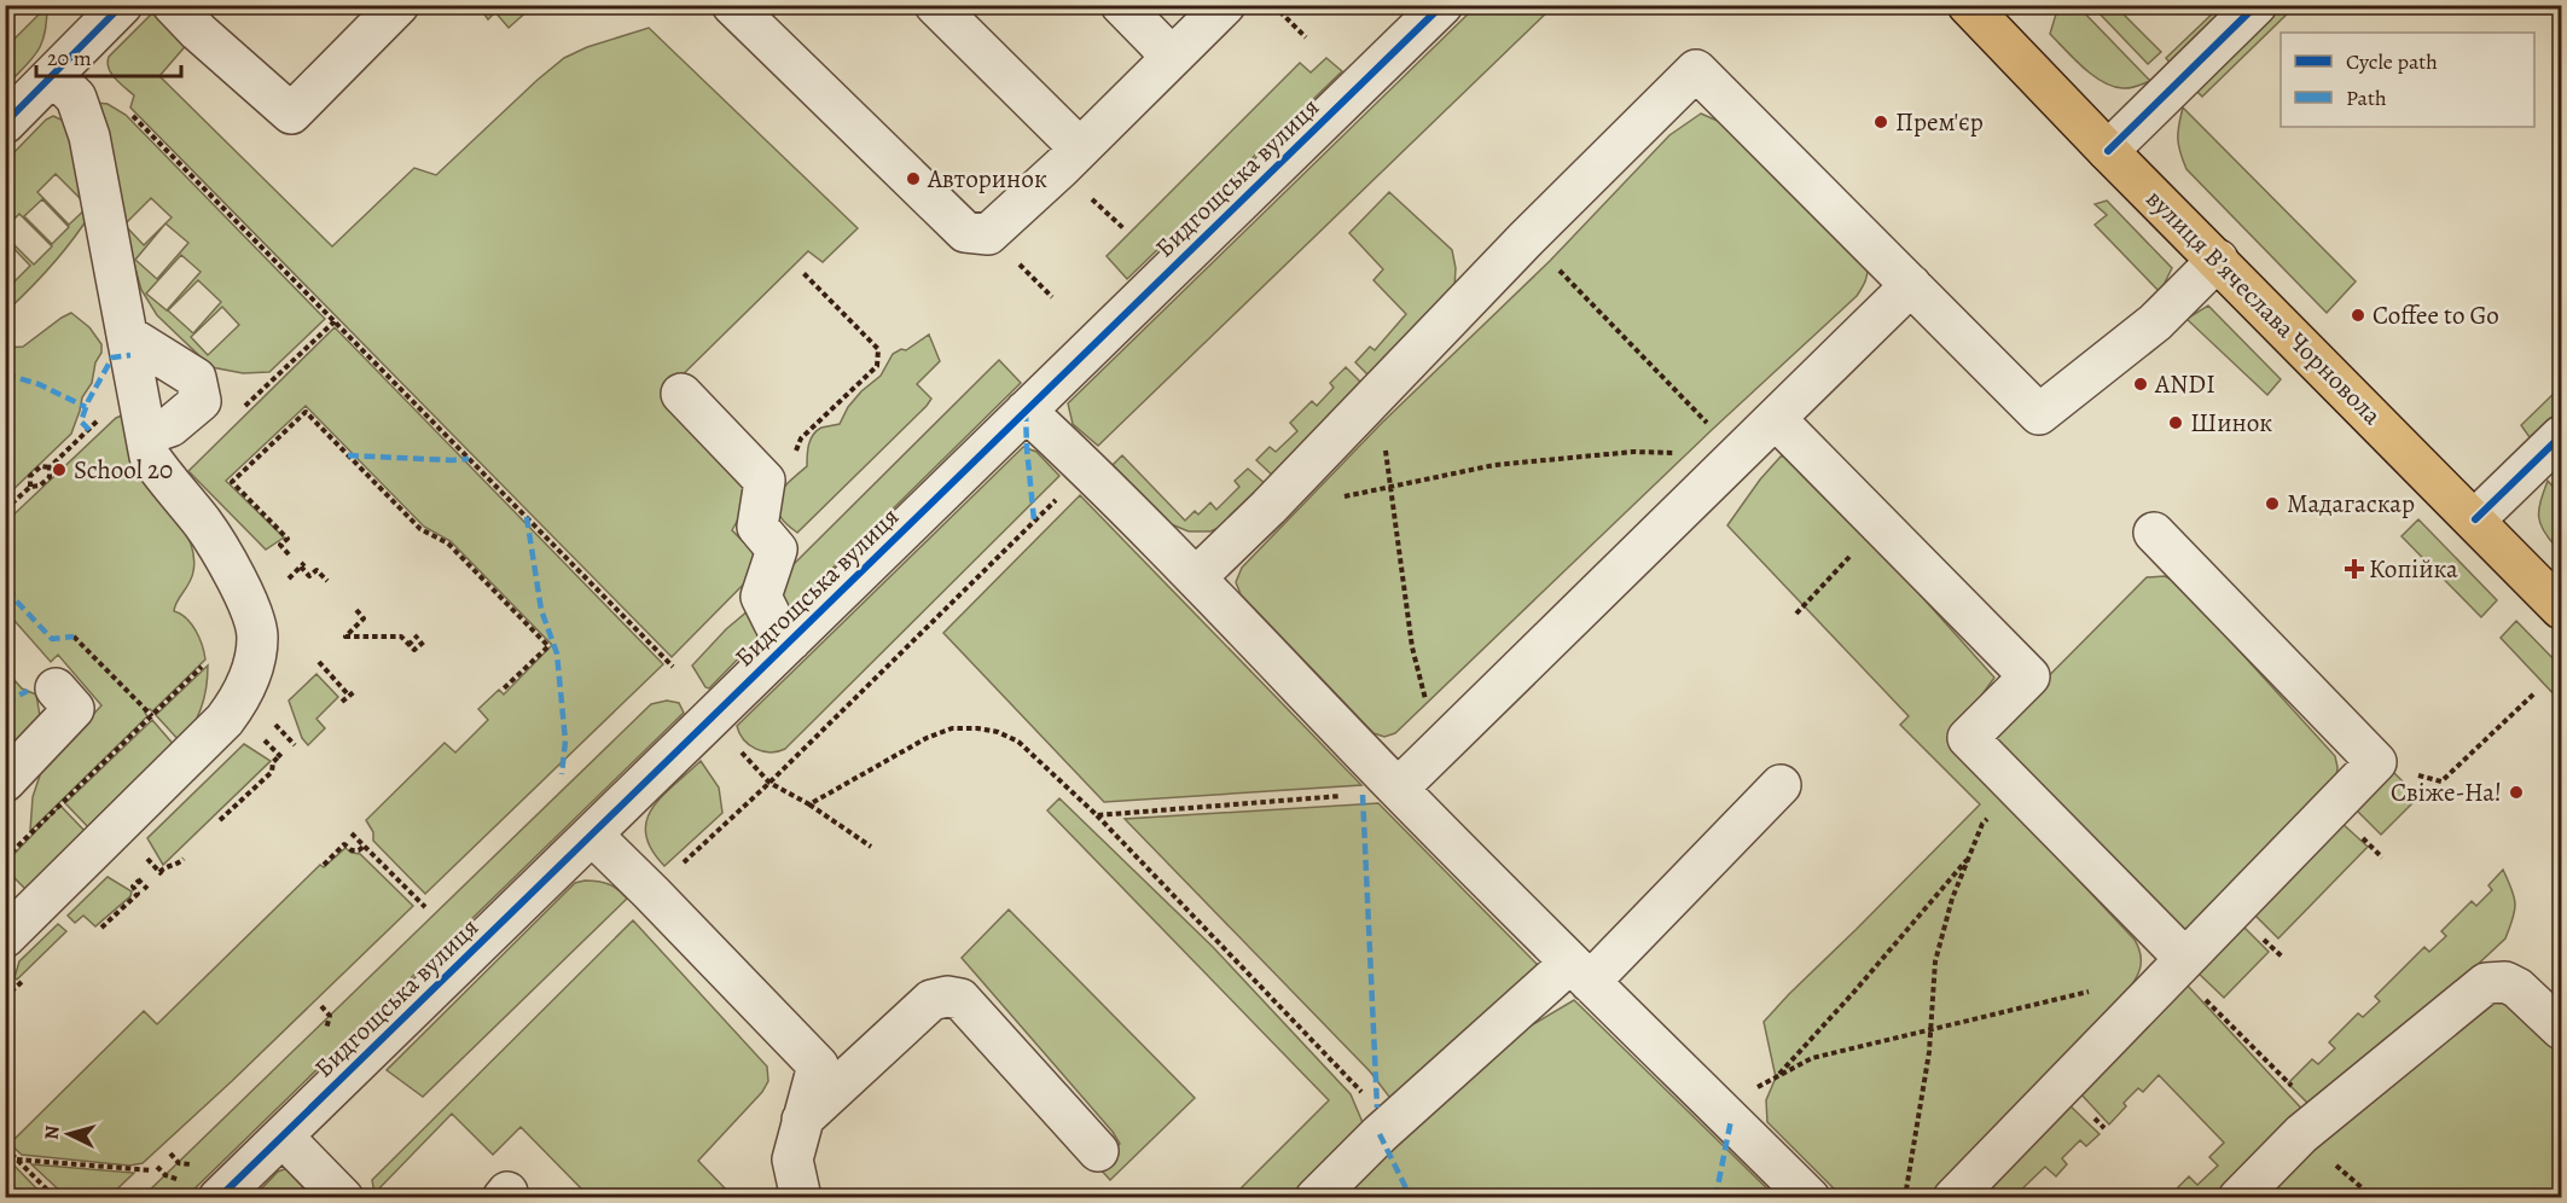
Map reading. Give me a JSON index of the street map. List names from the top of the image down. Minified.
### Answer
{"streets":{"main road":["вулиця Вʼячеслава Чорновола"],"street":["Бидгощська вулиця"]},"places":{"other":["Прем'єр","Авторинок","Coffee to Go","ANDI","Шинок","School 20","Мадагаскар","Свіже-На!"],"health":["Копійка"]},"legend":["Cycle path","Path"],"scale_bar":"20 m","north":"left"}
